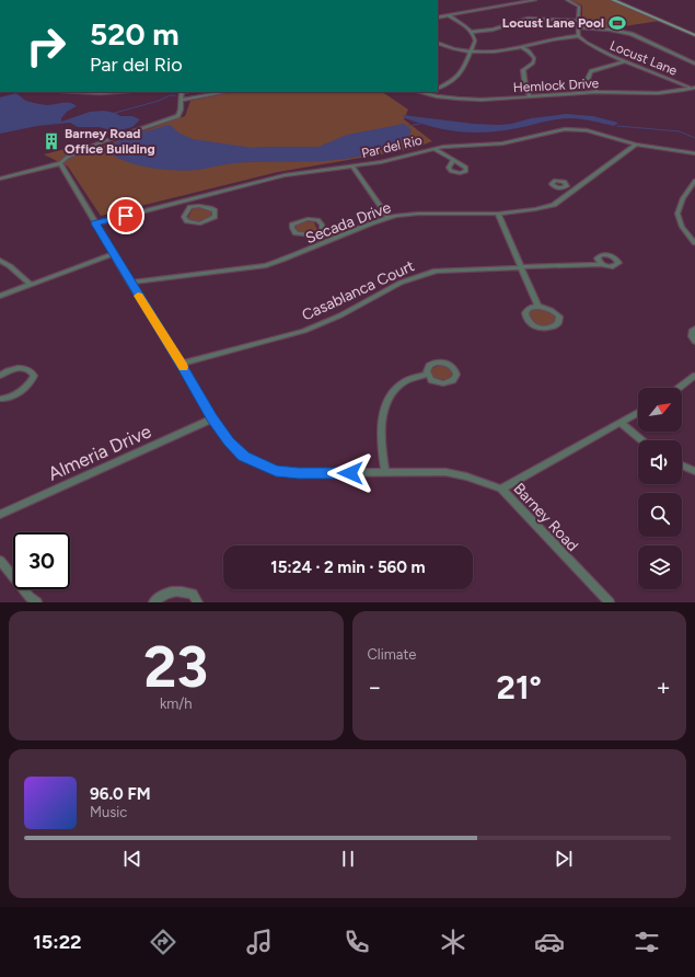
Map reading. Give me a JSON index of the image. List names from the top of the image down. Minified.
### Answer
{"streets":{"street":["Locust Lane","Hemlock Drive","Par del Rio","Secada Drive","Casablanca Court","Almeria Drive","Barney Road"]},"crossings":[["Locust Lane","Hemlock Drive"],["Par del Rio","Secada Drive"],["Par del Rio","Barney Road"],["Secada Drive","Barney Road"],["Casablanca Court","Barney Road"],["Almeria Drive","Barney Road"]],"places":{"sports":["Locust Lane Pool"],"building":["Barney Road Office Building"]},"north":"top right","page":{"turn":["520 m","Par del Rio"],"limit":"30","trip":"15:24 · 2 min · 560 m","tile":[["23","km/h"],"Climate"],"heat":["−","21°","+"],"song":["96.0 FM","Music"],"tabs":"15:22"}}
